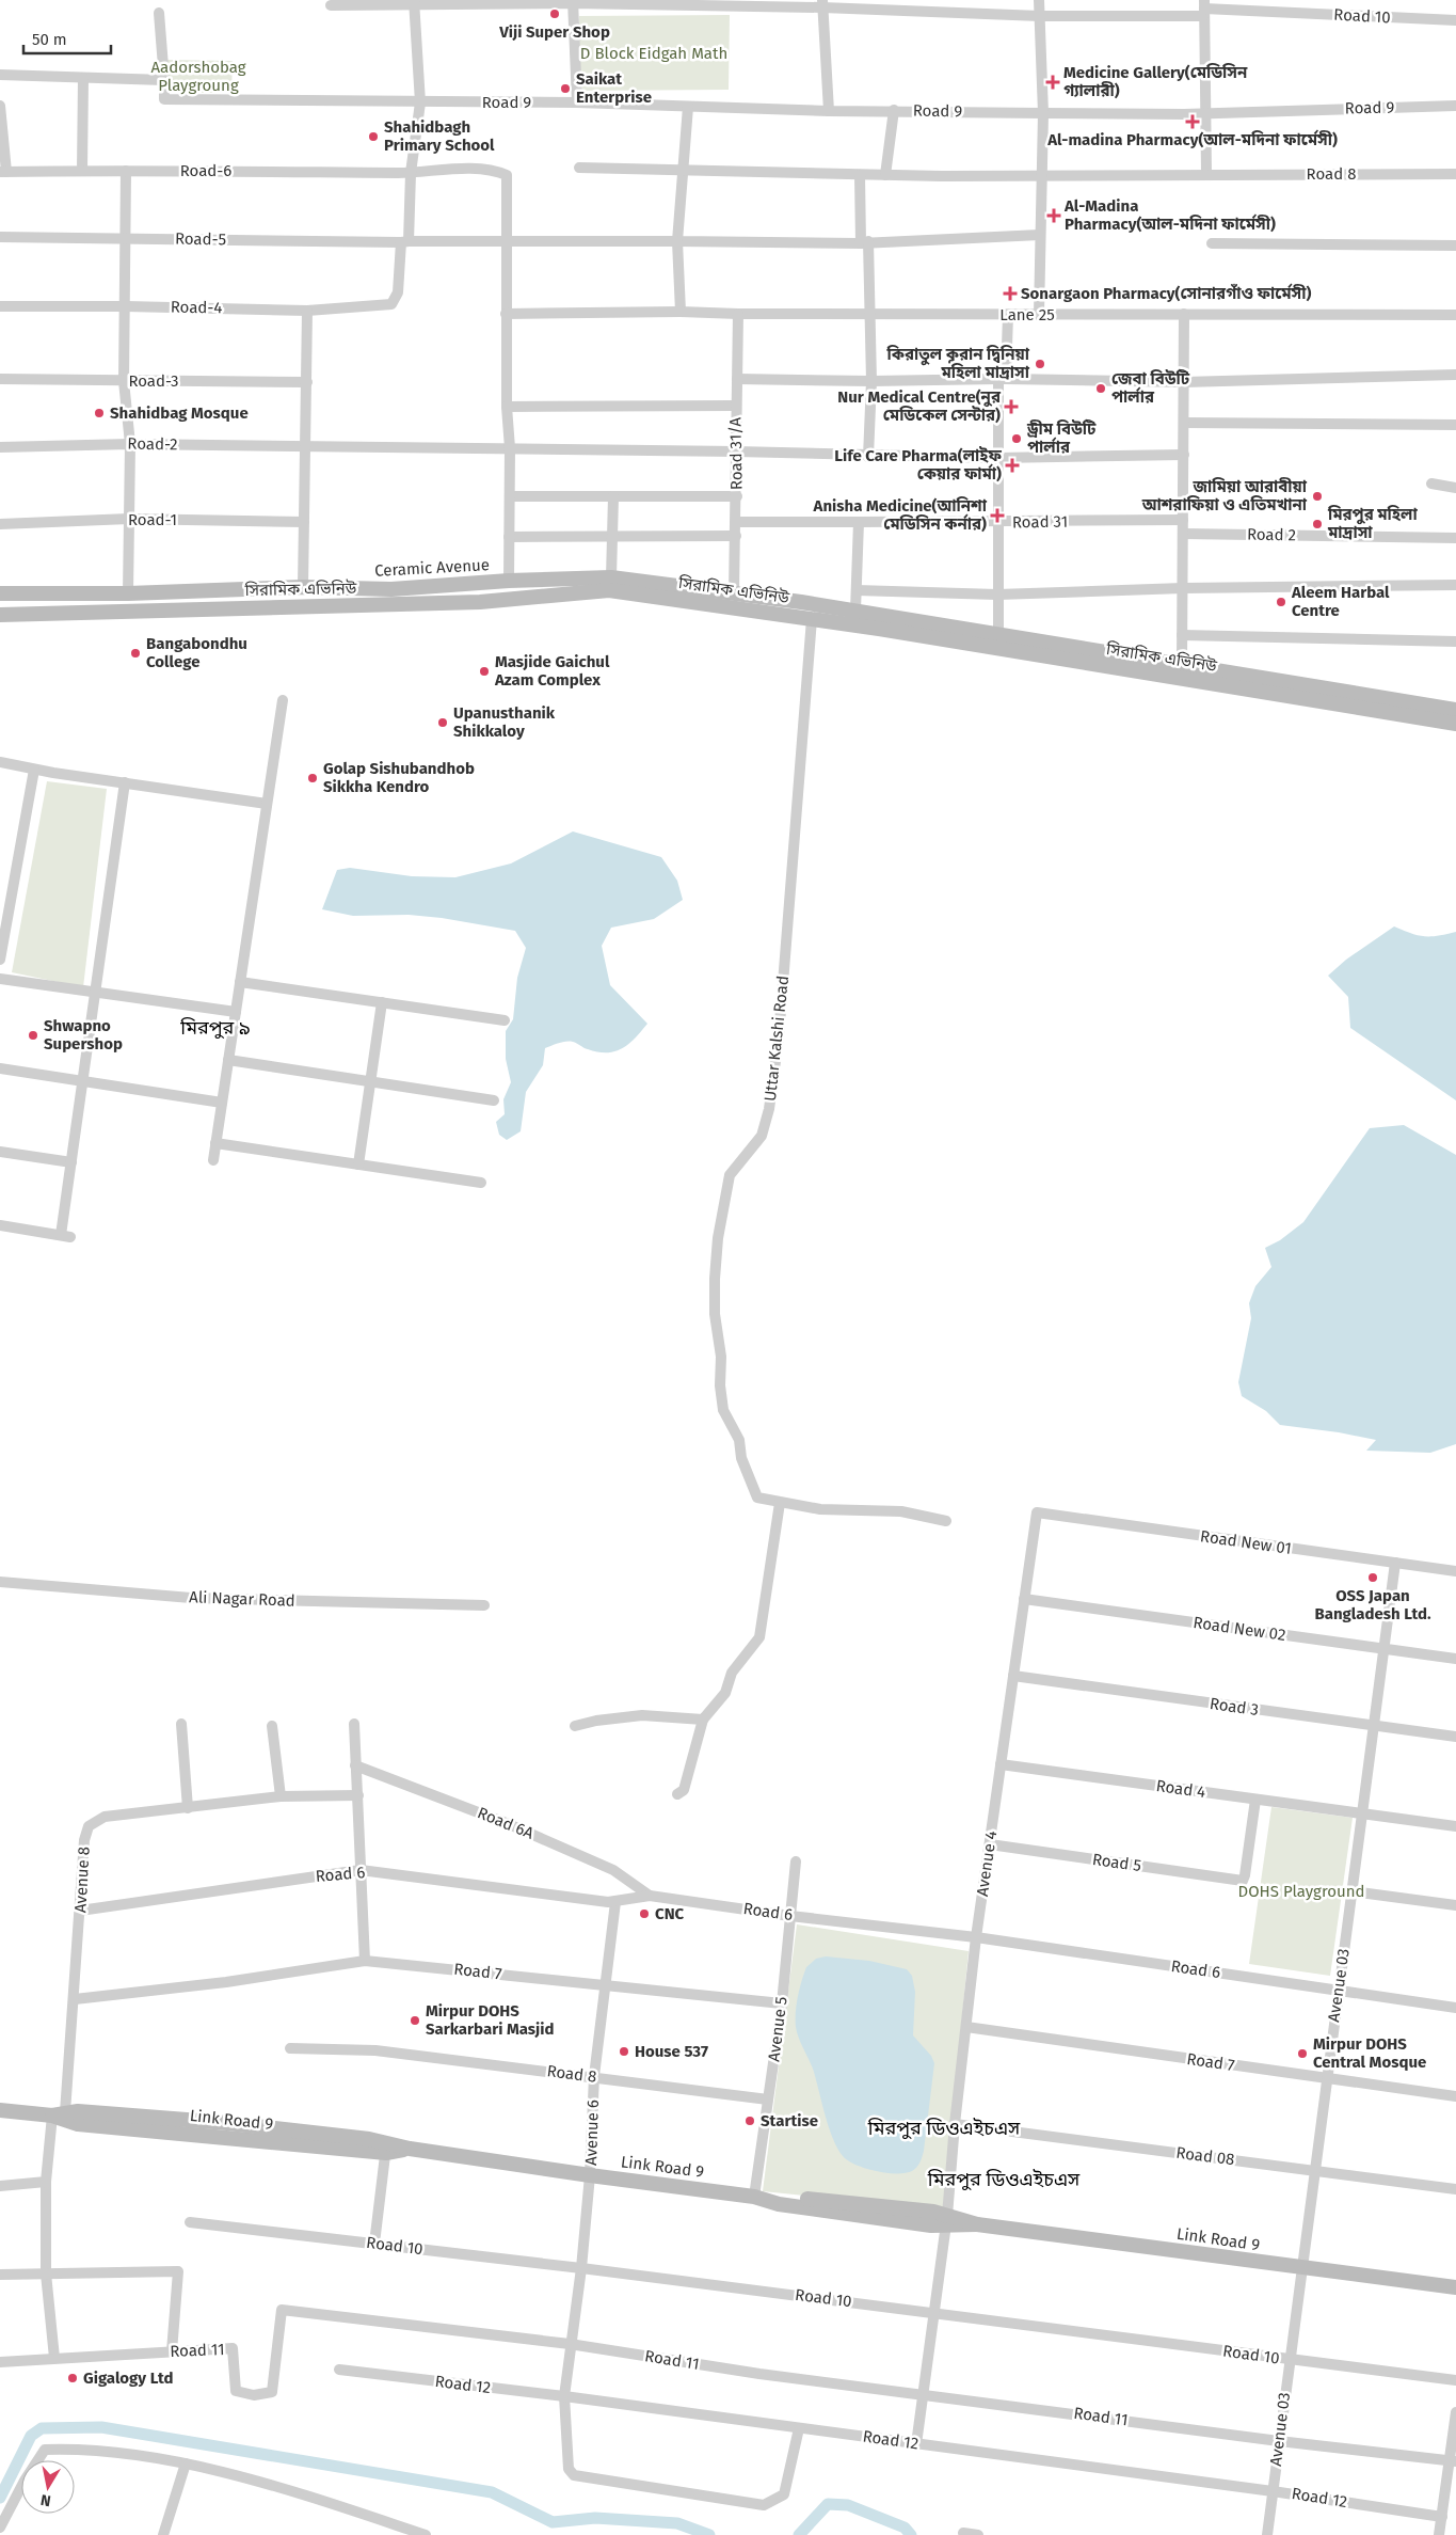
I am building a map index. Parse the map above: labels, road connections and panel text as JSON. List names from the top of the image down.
{
  "streets": {
    "main road": ["Ceramic Avenue", "সিরামিক এভিনিউ", "Link Road 9"],
    "street": [
      "Road 10",
      "Road 9",
      "Road-6",
      "Road 8",
      "Road-5",
      "Road-4",
      "Lane 25",
      "Road-3",
      "Road-2",
      "Road 31/A",
      "Road-1",
      "Road 31",
      "Road 2",
      "Uttar Kalshi Road",
      "Road New 01",
      "Ali Nagar Road",
      "Road New 02",
      "Road 3",
      "Road 4",
      "Road 6A",
      "Road 5",
      "Avenue 4",
      "Road 6",
      "Avenue 8",
      "Road 7",
      "Avenue 03",
      "Avenue 5",
      "Avenue 6",
      "Road 08",
      "Road 11",
      "Road 12"
    ]
  },
  "crossings": [
    ["Road 10", "Avenue 4"],
    ["Road 10", "Avenue 03"],
    ["Road 10", "Avenue 6"],
    ["Road-6", "Road-5"],
    ["Road 8", "Avenue 5"],
    ["Road 8", "Avenue 6"],
    ["Road-5", "Road-4"],
    ["Lane 25", "Road 31/A"],
    ["Road-2", "Road 31/A"],
    ["Road 31/A", "Road 31"],
    ["Road 31/A", "Ceramic Avenue"],
    ["Ceramic Avenue", "সিরামিক এভিনিউ"],
    ["সিরামিক এভিনিউ", "Uttar Kalshi Road"],
    ["Road New 01", "Avenue 4"],
    ["Road New 01", "Avenue 03"],
    ["Road New 02", "Avenue 4"],
    ["Road New 02", "Avenue 03"],
    ["Road 3", "Avenue 4"],
    ["Road 3", "Avenue 03"],
    ["Road 4", "Road 5"],
    ["Road 4", "Avenue 4"],
    ["Road 4", "Avenue 03"],
    ["Road 6A", "Road 6"],
    ["Road 5", "Avenue 4"],
    ["Avenue 4", "Road 6"],
    ["Avenue 4", "Road 7"],
    ["Avenue 4", "Link Road 9"],
    ["Avenue 4", "Road 08"],
    ["Avenue 4", "Road 11"],
    ["Avenue 4", "Road 12"],
    ["Road 6", "Avenue 8"],
    ["Road 6", "Avenue 03"],
    ["Road 6", "Avenue 5"],
    ["Road 6", "Avenue 6"],
    ["Avenue 8", "Road 7"],
    ["Avenue 8", "Link Road 9"],
    ["Avenue 8", "Road 11"],
    ["Road 7", "Avenue 03"],
    ["Road 7", "Avenue 5"],
    ["Road 7", "Avenue 6"],
    ["Avenue 03", "Link Road 9"],
    ["Avenue 03", "Road 08"],
    ["Avenue 03", "Road 11"],
    ["Avenue 03", "Road 12"],
    ["Avenue 5", "Link Road 9"],
    ["Link Road 9", "Avenue 6"],
    ["Avenue 6", "Road 11"],
    ["Avenue 6", "Road 12"]
  ],
  "districts": ["মিরপুর ৯", "মিরপুর ডিওএইচএস", "মিরপুর ডিওএইচএস"],
  "parks": ["D Block Eidgah Math", "Aadorshobag Playgroung", "DOHS Playground"],
  "places": {
    "other": [
      "Viji Super Shop",
      "Saikat Enterprise",
      "Shahidbagh Primary School",
      "কিরাতুল কুরান দ্বিনিয়া মহিলা মাদ্রাসা",
      "জেবা বিউটি পার্লার",
      "Shahidbag Mosque",
      "ড্রীম বিউটি পার্লার",
      "জামিয়া আরাবীয়া আশরাফিয়া ও এতিমখানা",
      "মিরপুর মহিলা মাদ্রাসা",
      "Aleem Harbal Centre",
      "Bangabondhu College",
      "Masjide Gaichul Azam Complex",
      "Upanusthanik Shikkaloy",
      "Golap Sishubandhob Sikkha Kendro",
      "Shwapno Supershop",
      "OSS Japan Bangladesh Ltd.",
      "CNC",
      "Mirpur DOHS Sarkarbari Masjid",
      "House 537",
      "Mirpur DOHS Central Mosque",
      "Startise",
      "Gigalogy Ltd"
    ],
    "health": [
      "Medicine Gallery(মেডিসিন গ্যালারী)",
      "Al-madina Pharmacy(আল-মদিনা ফার্মেসী)",
      "Al-Madina Pharmacy(আল-মদিনা ফার্মেসী)",
      "Sonargaon Pharmacy(সোনারগাঁও ফার্মেসী)",
      "Nur Medical Centre(নুর মেডিকেল সেন্টার)",
      "Life Care Pharma(লাইফ কেয়ার ফার্মা)",
      "Anisha Medicine(আনিশা মেডিসিন কর্নার)"
    ]
  },
  "scale_bar": "50 m",
  "north": "bottom"
}
